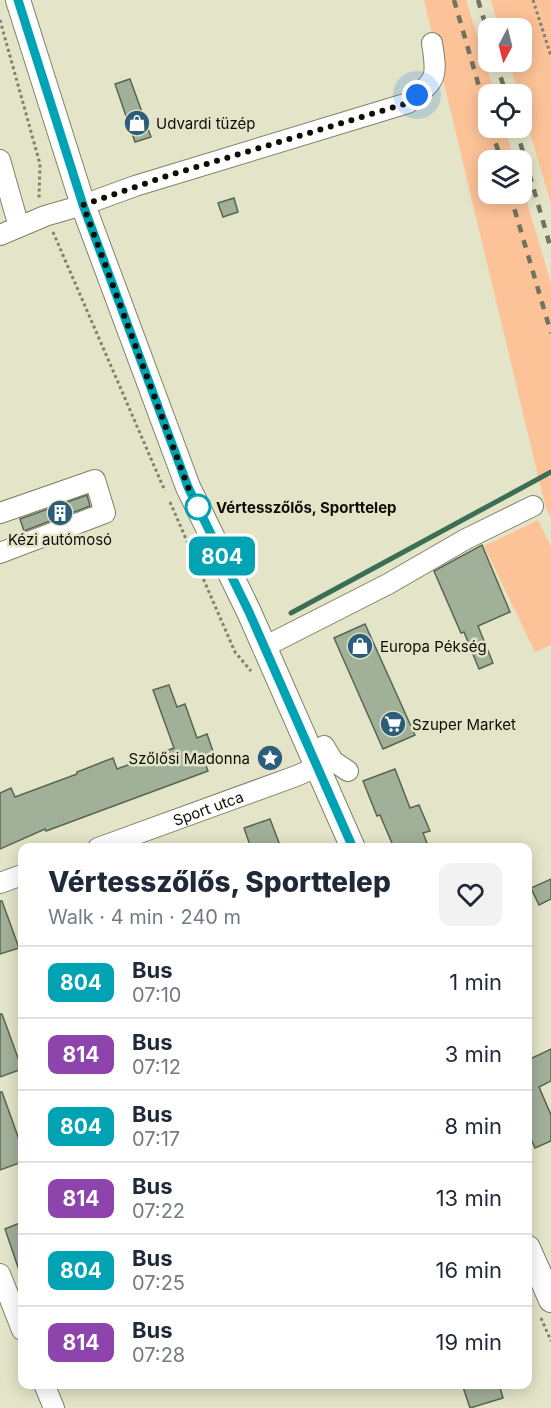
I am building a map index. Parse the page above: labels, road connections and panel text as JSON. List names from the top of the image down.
{
  "streets": {
    "street": ["Sport utca"]
  },
  "places": {
    "shop": ["Udvardi tüzép", "Europa Pékség"],
    "other": ["Vértesszőlős, Sporttelep"],
    "building": ["Kézi autómosó"],
    "supermarket": ["Szuper Market"],
    "place": ["Szőlősi Madonna"]
  },
  "lines": ["bus line 804"],
  "north": "bottom",
  "page": {
    "on_map": "804",
    "heading": ["Vértesszőlős, Sporttelep", "Walk · 4 min · 240 m"],
    "list": [
      {
        "mark": "804",
        "name": "Bus",
        "note": "07:10",
        "value": "1 min"
      },
      {
        "mark": "814",
        "name": "Bus",
        "note": "07:12",
        "value": "3 min"
      },
      {
        "mark": "804",
        "name": "Bus",
        "note": "07:17",
        "value": "8 min"
      },
      {
        "mark": "814",
        "name": "Bus",
        "note": "07:22",
        "value": "13 min"
      },
      {
        "mark": "804",
        "name": "Bus",
        "note": "07:25",
        "value": "16 min"
      },
      {
        "mark": "814",
        "name": "Bus",
        "note": "07:28",
        "value": "19 min"
      }
    ]
  }
}
